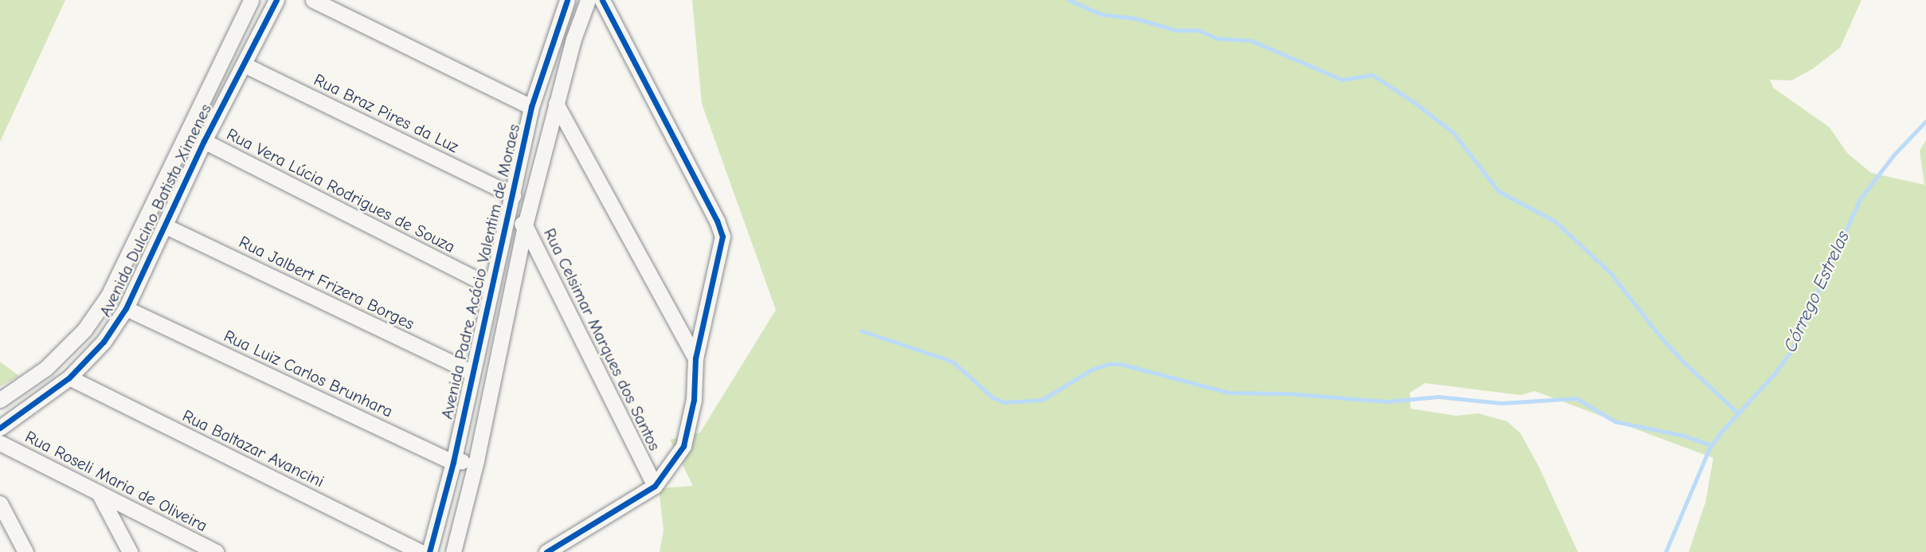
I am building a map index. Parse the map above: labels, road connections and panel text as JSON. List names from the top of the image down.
{
  "streets": {
    "street": [
      "Rua Braz Pires da Luz",
      "Rua Vera Lúcia Rodrigues de Souza",
      "Avenida Dulcino Batista Ximenes",
      "Avenida Padre Acácio Valentim de Moraes",
      "Rua Jalbert Frizera Borges",
      "Rua Celsimar Marques dos Santos",
      "Rua Luiz Carlos Brunhara",
      "Rua Baltazar Avancini",
      "Rua Roseli Maria de Oliveira"
    ]
  },
  "crossings": [
    ["Rua Braz Pires da Luz", "Avenida Dulcino Batista Ximenes"],
    ["Rua Braz Pires da Luz", "Avenida Padre Acácio Valentim de Moraes"],
    ["Rua Vera Lúcia Rodrigues de Souza", "Avenida Dulcino Batista Ximenes"],
    ["Rua Vera Lúcia Rodrigues de Souza", "Avenida Padre Acácio Valentim de Moraes"],
    ["Avenida Dulcino Batista Ximenes", "Rua Jalbert Frizera Borges"],
    ["Avenida Dulcino Batista Ximenes", "Rua Luiz Carlos Brunhara"],
    ["Avenida Dulcino Batista Ximenes", "Rua Baltazar Avancini"],
    ["Avenida Padre Acácio Valentim de Moraes", "Rua Jalbert Frizera Borges"],
    ["Avenida Padre Acácio Valentim de Moraes", "Rua Celsimar Marques dos Santos"],
    ["Avenida Padre Acácio Valentim de Moraes", "Rua Luiz Carlos Brunhara"]
  ],
  "water": ["Córrego Estrelas"]
}
